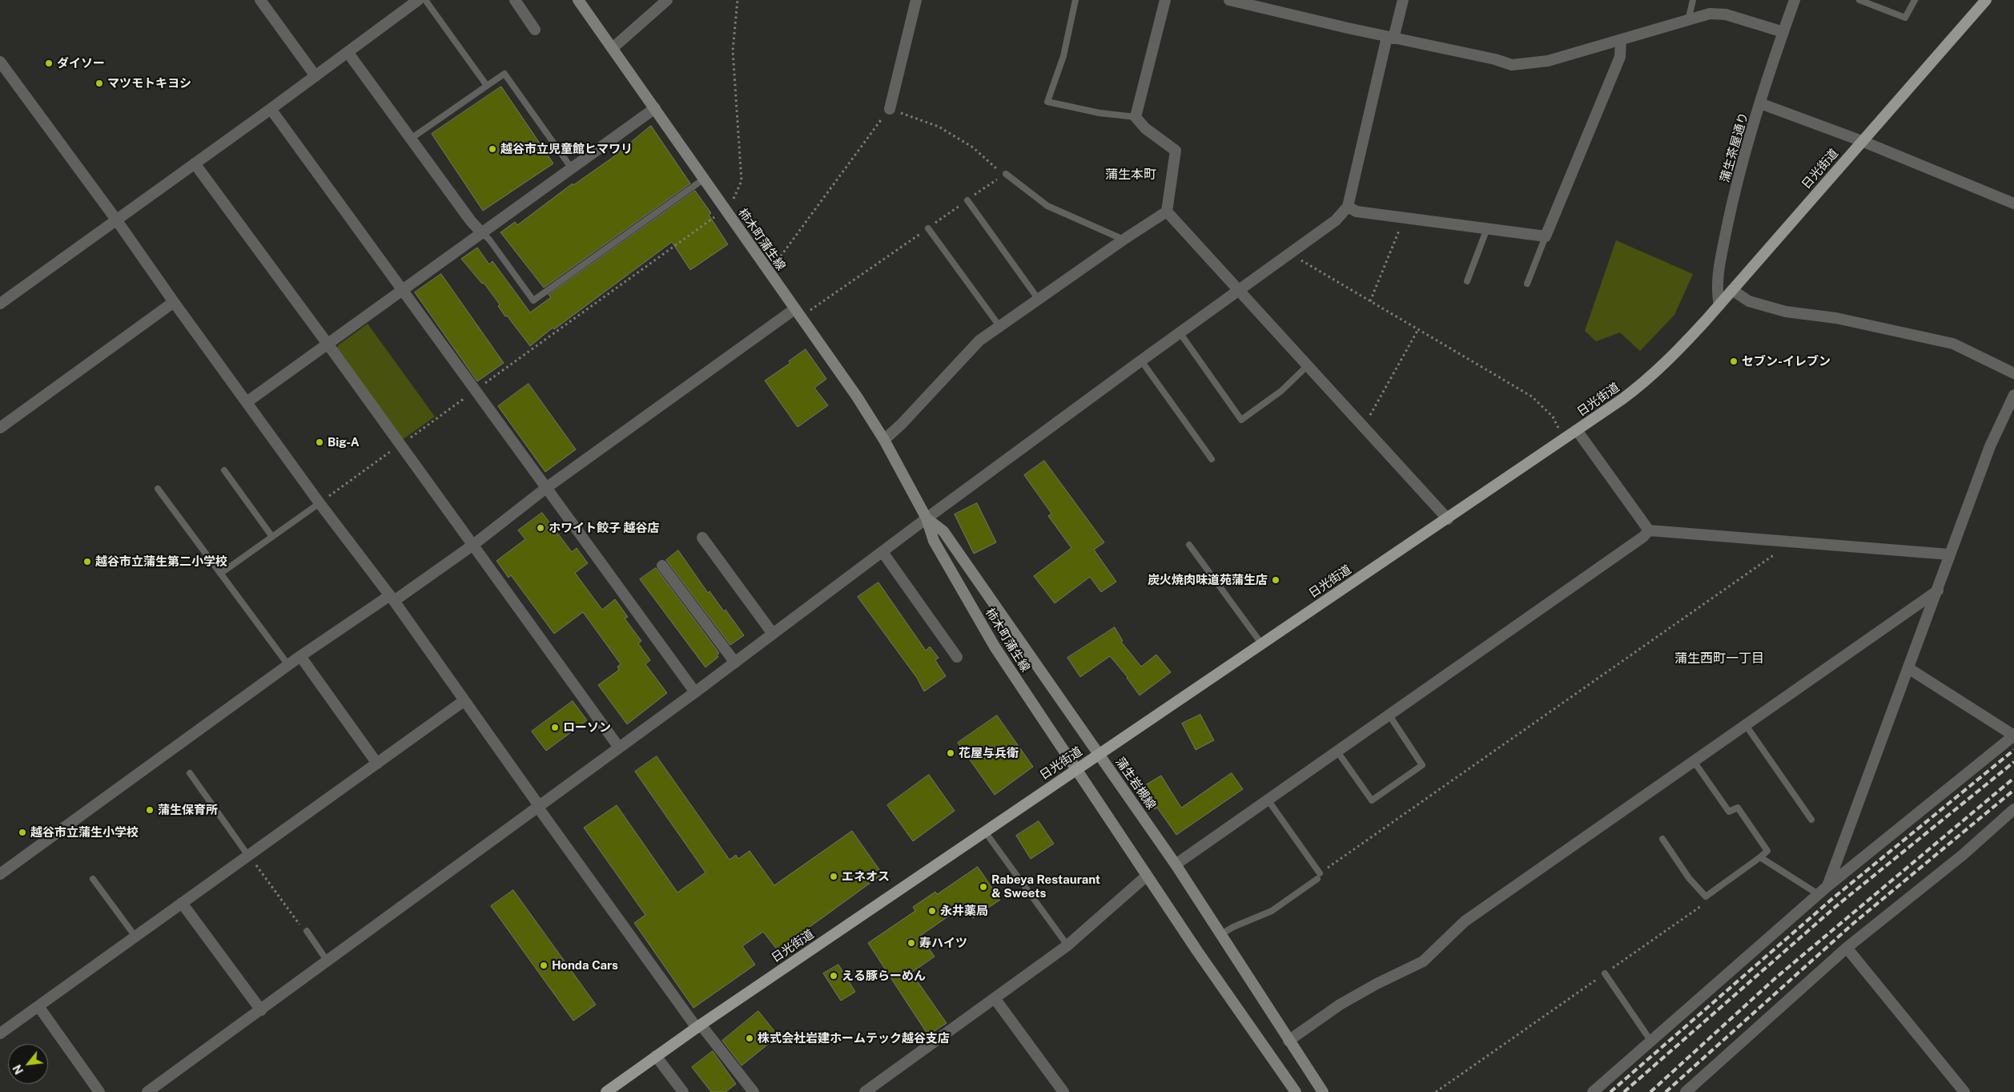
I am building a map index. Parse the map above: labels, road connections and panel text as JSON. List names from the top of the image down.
{
  "streets": {
    "main road": ["日光街道", "柿木町蒲生線", "蒲生岩槻線"],
    "street": ["蒲生茶屋通り"]
  },
  "crossings": [
    ["蒲生茶屋通り", "日光街道"],
    ["日光街道", "柿木町蒲生線"],
    ["日光街道", "蒲生岩槻線"],
    ["柿木町蒲生線", "蒲生岩槻線"]
  ],
  "districts": ["蒲生本町", "蒲生西町一丁目"],
  "places": [
    "ダイソー",
    "マツモトキヨシ",
    "越谷市立児童館ヒマワリ",
    "セブン-イレブン",
    "Big-A",
    "ホワイト餃子 越谷店",
    "越谷市立蒲生第二小学校",
    "炭火焼肉味道苑蒲生店",
    "ローソン",
    "花屋与兵衛",
    "蒲生保育所",
    "越谷市立蒲生小学校",
    "エネオス",
    "Rabeya Restaurant & Sweets",
    "永井薬局",
    "寿ハイツ",
    "Honda Cars",
    "える豚らーめん",
    "株式会社岩建ホームテック越谷支店"
  ],
  "north": "bottom left"
}
